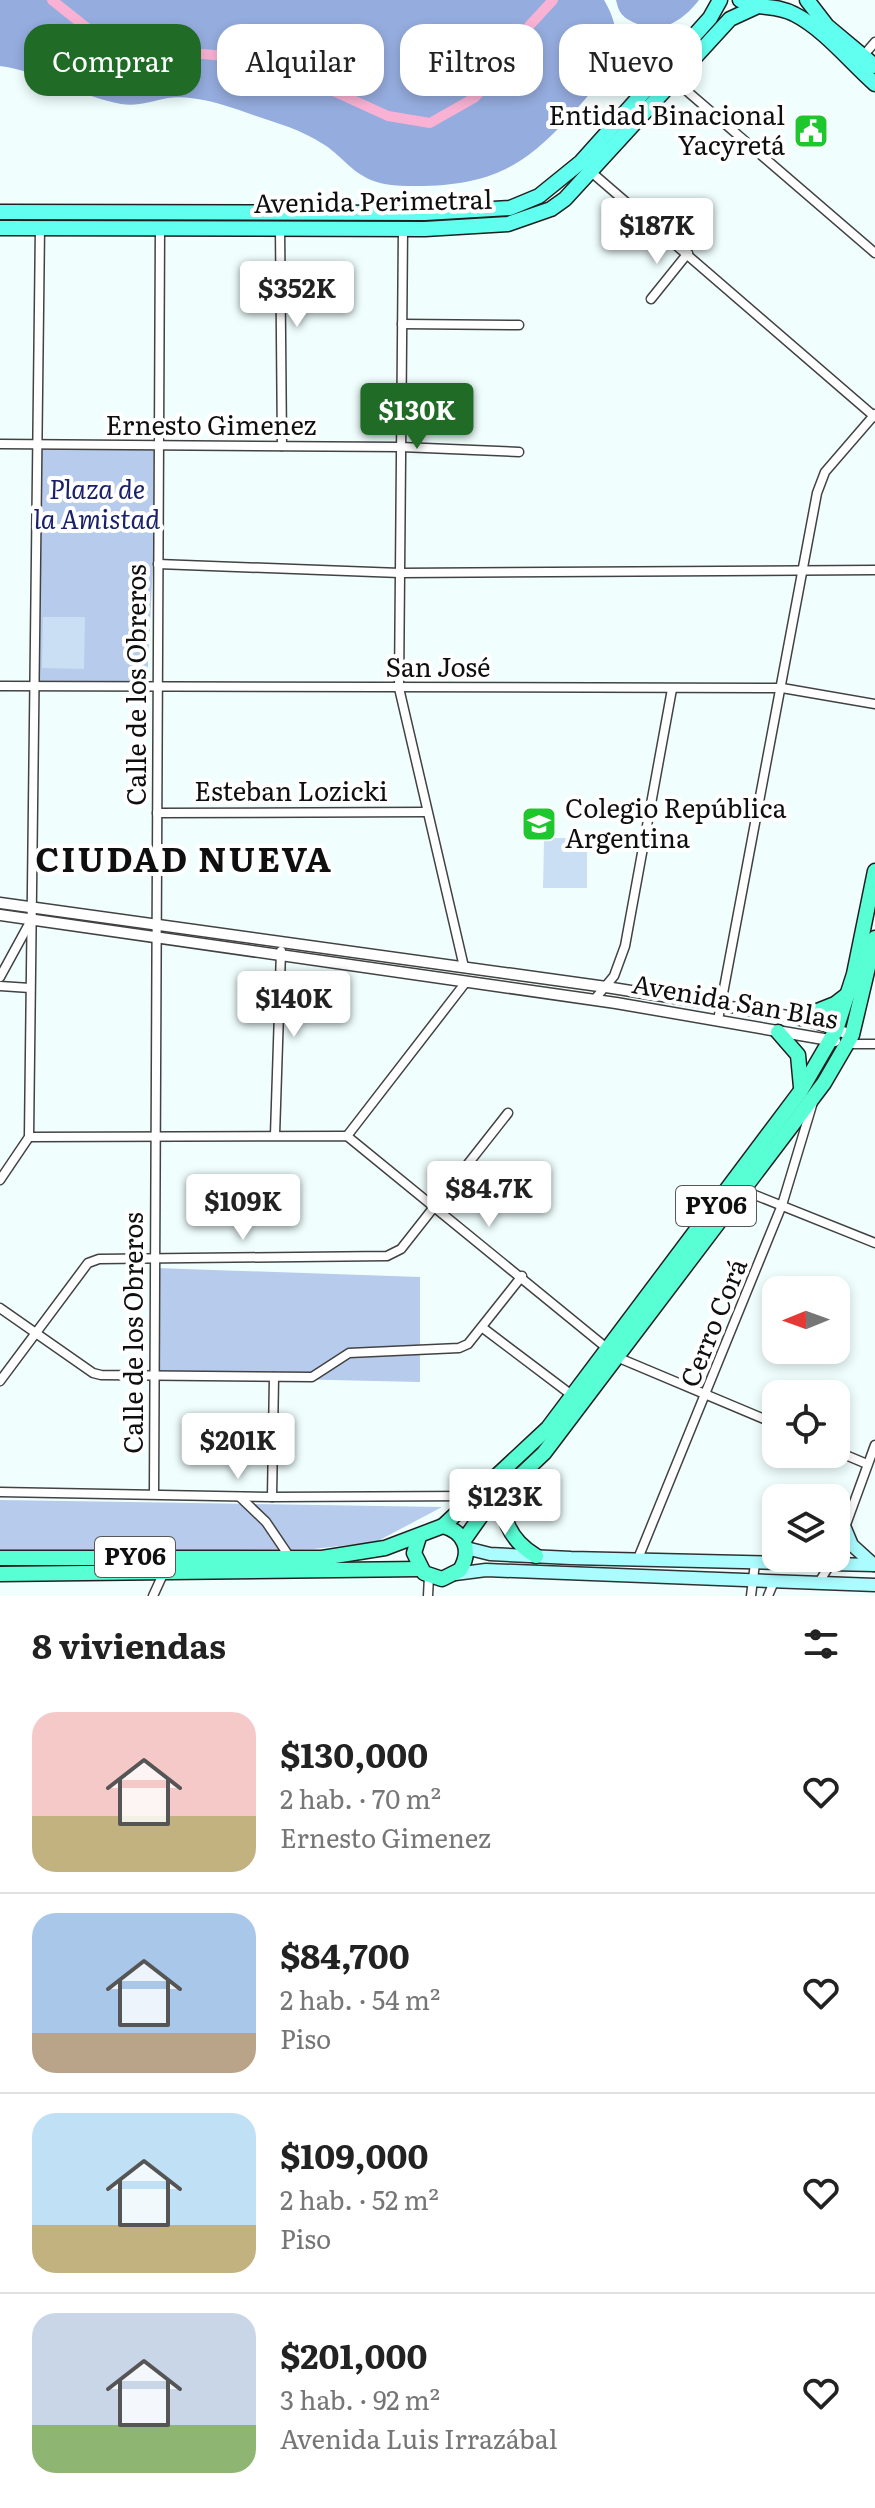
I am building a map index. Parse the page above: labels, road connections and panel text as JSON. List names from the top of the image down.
{
  "streets": {
    "highway": ["PY06"],
    "main road": ["Avenida Perimetral"],
    "street": [
      "Ernesto Gimenez",
      "San José",
      "Calle de los Obreros",
      "Esteban Lozicki",
      "Avenida San Blas",
      "Cerro Corá"
    ]
  },
  "crossings": [
    ["Avenida Perimetral", "Calle de los Obreros"],
    ["Ernesto Gimenez", "Calle de los Obreros"],
    ["San José", "Calle de los Obreros"],
    ["Calle de los Obreros", "Esteban Lozicki"],
    ["Calle de los Obreros", "Avenida San Blas"],
    ["Avenida San Blas", "PY06"],
    ["PY06", "Cerro Corá"]
  ],
  "districts": ["CIUDAD NUEVA"],
  "parks": ["Plaza de la Amistad"],
  "places": {
    "public building": ["Entidad Binacional Yacyretá"],
    "school or university": ["Colegio República Argentina"]
  },
  "north": "left",
  "page": {
    "chip": [
      "Comprar",
      "Alquilar",
      "Filtros",
      "Nuevo"
    ],
    "price": [
      "$187K",
      "$352K",
      "$130K",
      "$140K",
      "$84.7K",
      "$109K",
      "$201K",
      "$123K"
    ],
    "heading": "8 viviendas",
    "list": [
      {
        "name": "$130,000",
        "note": "2 hab. · 70 m² · Ernesto Gimenez"
      },
      {
        "name": "$84,700",
        "note": "2 hab. · 54 m² · Piso"
      },
      {
        "name": "$109,000",
        "note": "2 hab. · 52 m² · Piso"
      },
      {
        "name": "$201,000",
        "note": "3 hab. · 92 m² · Avenida Luis Irrazábal"
      }
    ]
  }
}
